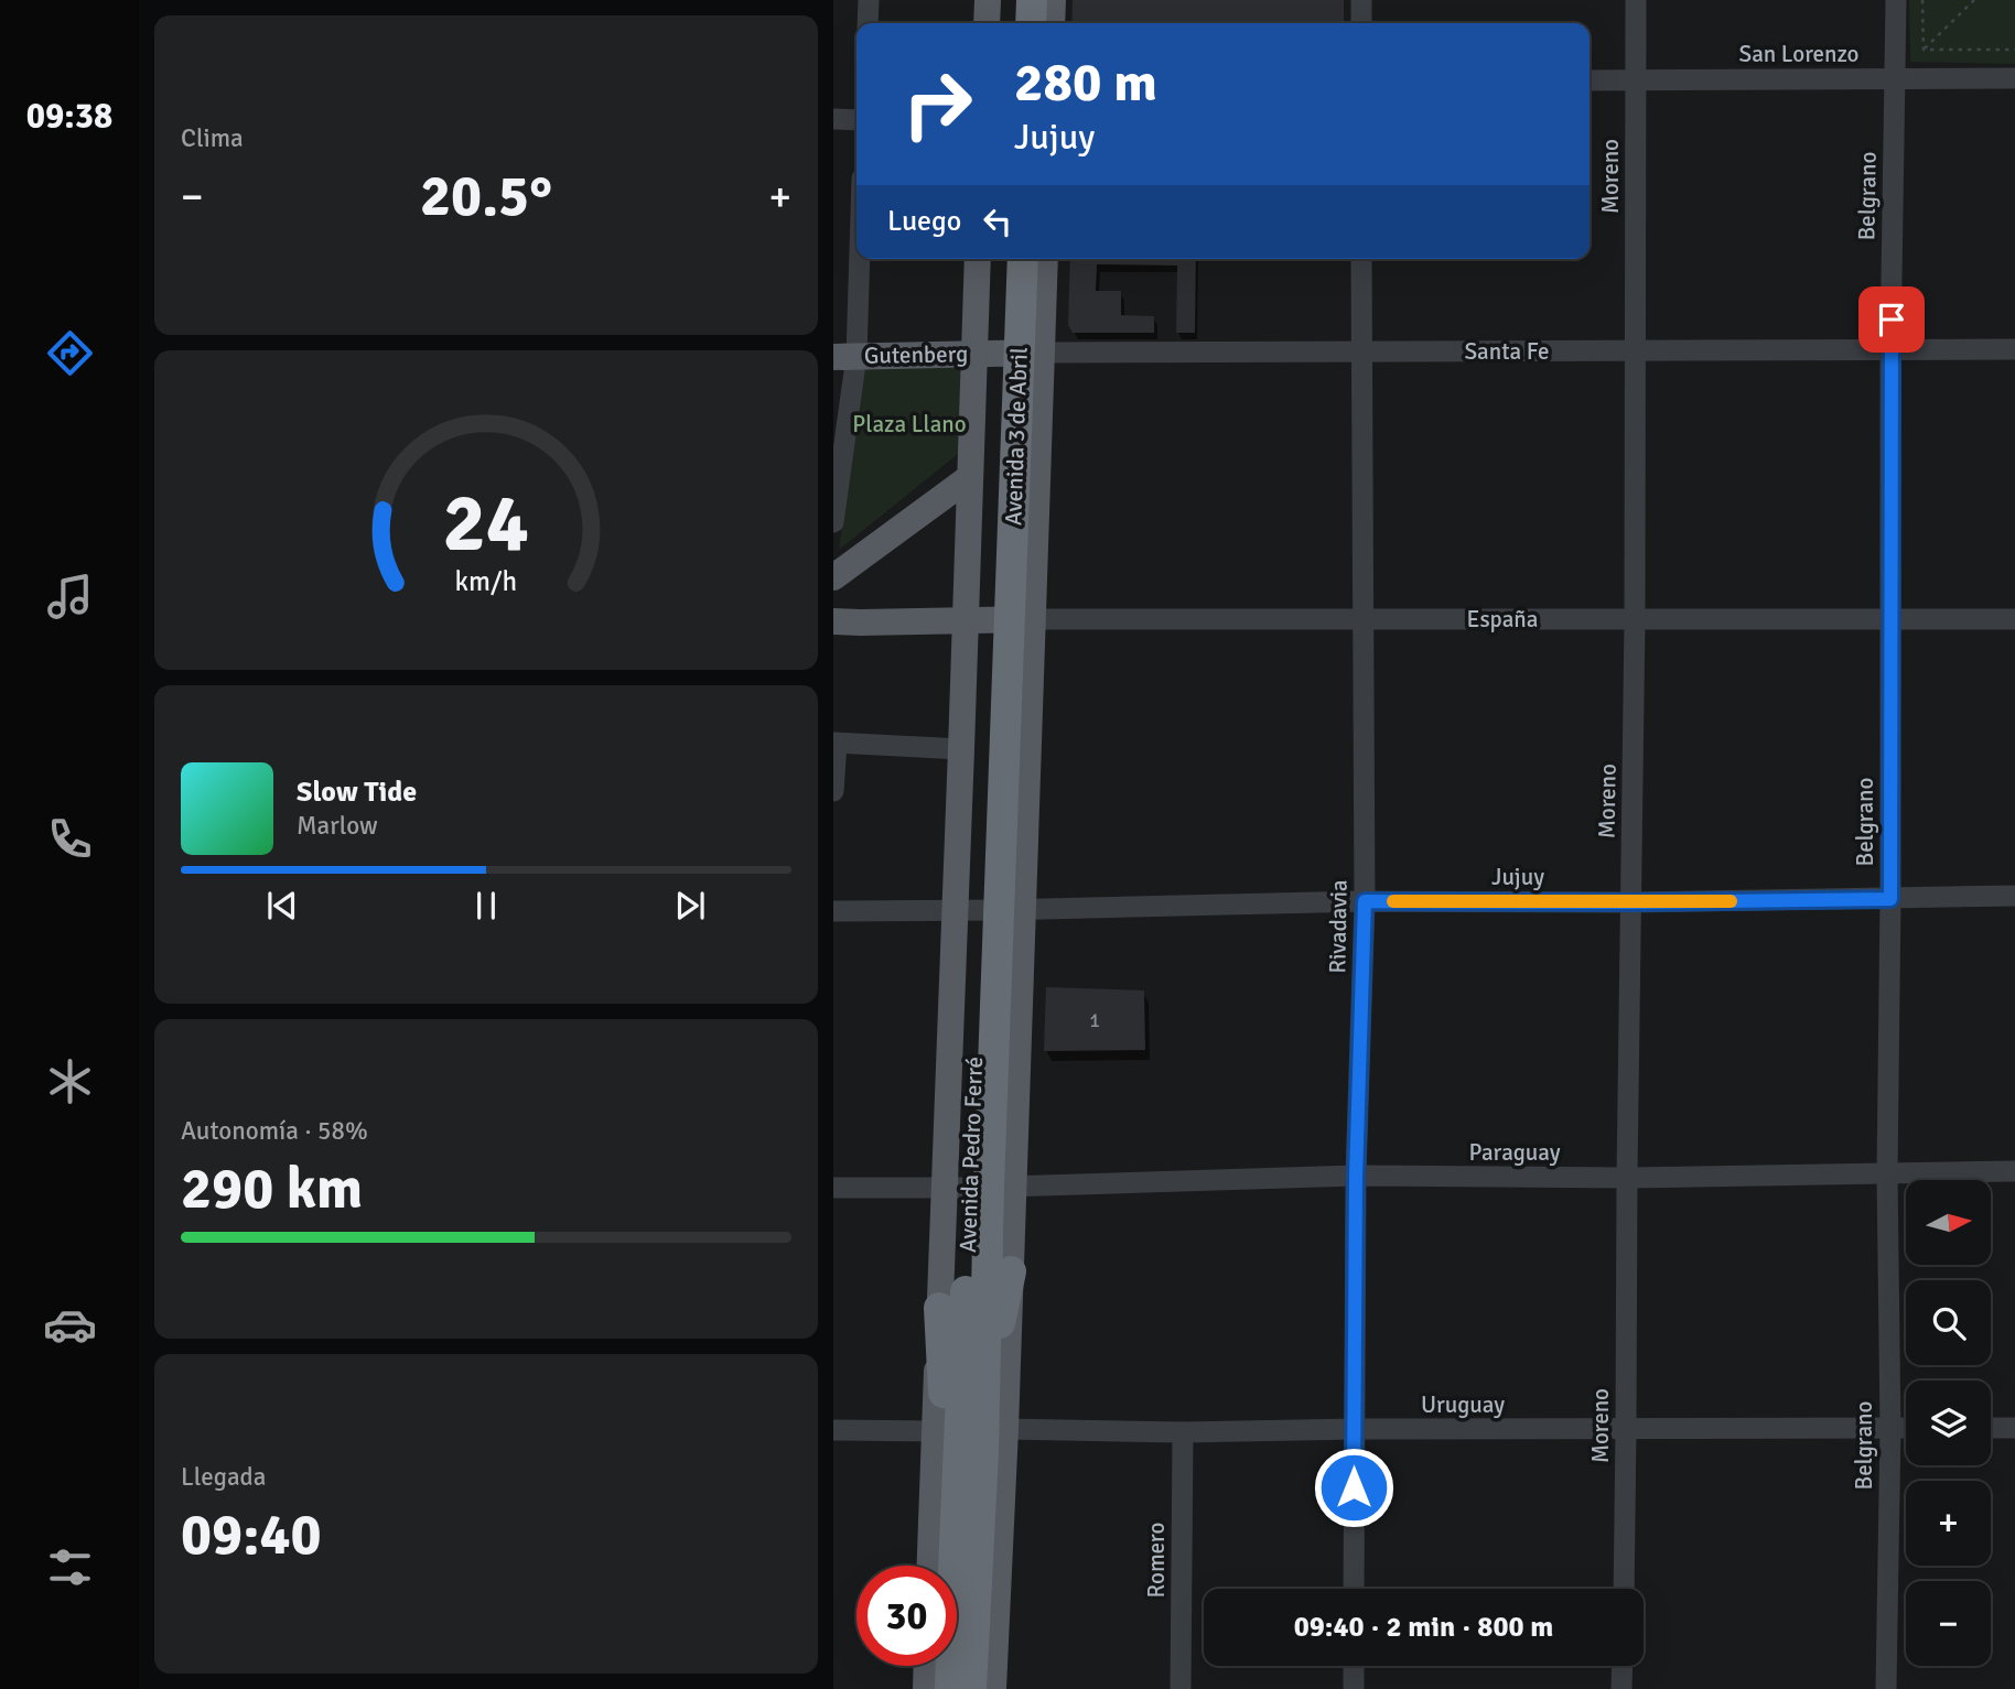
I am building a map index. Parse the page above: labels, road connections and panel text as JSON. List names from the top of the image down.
{
  "streets": {
    "highway": ["Avenida 3 de Abril", "Avenida Pedro Ferré"],
    "main road": ["Gutenberg"],
    "street": [
      "San Lorenzo",
      "Moreno",
      "Belgrano",
      "Santa Fe",
      "España",
      "Jujuy",
      "Rivadavia",
      "Paraguay",
      "Uruguay",
      "Romero"
    ]
  },
  "crossings": [
    ["San Lorenzo", "Moreno"],
    ["San Lorenzo", "Belgrano"],
    ["Moreno", "Santa Fe"],
    ["Moreno", "España"],
    ["Moreno", "Jujuy"],
    ["Moreno", "Paraguay"],
    ["Moreno", "Uruguay"],
    ["Belgrano", "Santa Fe"],
    ["Belgrano", "España"],
    ["Belgrano", "Jujuy"],
    ["Belgrano", "Paraguay"],
    ["Belgrano", "Uruguay"],
    ["Santa Fe", "Gutenberg"],
    ["Santa Fe", "Avenida 3 de Abril"],
    ["Santa Fe", "Rivadavia"],
    ["Gutenberg", "Avenida 3 de Abril"],
    ["Avenida 3 de Abril", "España"],
    ["Avenida 3 de Abril", "Avenida Pedro Ferré"],
    ["España", "Rivadavia"],
    ["España", "Avenida Pedro Ferré"],
    ["Jujuy", "Rivadavia"],
    ["Jujuy", "Avenida Pedro Ferré"],
    ["Rivadavia", "Paraguay"],
    ["Rivadavia", "Uruguay"],
    ["Paraguay", "Avenida Pedro Ferré"],
    ["Avenida Pedro Ferré", "Uruguay"],
    ["Uruguay", "Romero"]
  ],
  "parks": ["Plaza Llano"],
  "house_numbers": ["1"],
  "north": "right",
  "page": {
    "tabs": "09:38",
    "tile": [
      "Clima",
      ["Autonomía · 58%", "290 km"],
      ["Llegada", "09:40"]
    ],
    "turn": ["280 m", "Jujuy"],
    "heat": ["−", "20.5°", "+"],
    "then": "Luego",
    "song": ["Slow Tide", "Marlow"],
    "map_buttons": ["+", "−"],
    "limit": "30",
    "trip": "09:40 · 2 min · 800 m",
    "gauge": ["24", "km/h"]
  }
}
